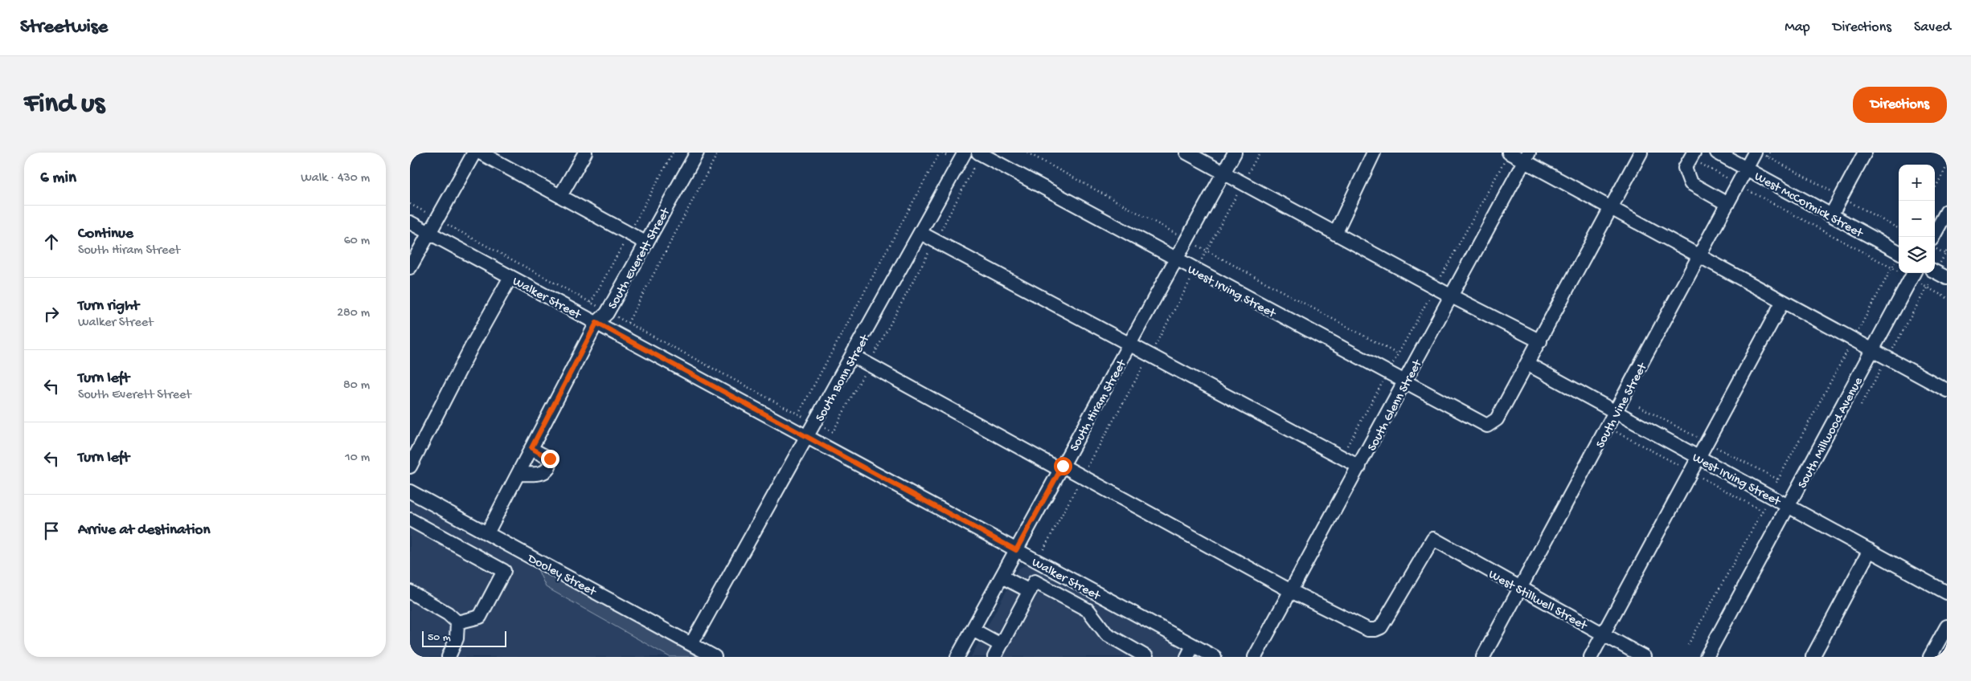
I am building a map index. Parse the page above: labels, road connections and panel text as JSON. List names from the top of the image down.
{
  "streets": {
    "street": [
      "West McCormick Street",
      "South Everett Street",
      "West Irving Street",
      "Walker Street",
      "South Bonn Street",
      "South Hiram Street",
      "South Glenn Street",
      "South Vine Street",
      "South Millwood Avenue",
      "Dooley Street",
      "West Stillwell Street"
    ]
  },
  "crossings": [
    ["West McCormick Street", "South Vine Street"],
    ["South Everett Street", "Walker Street"],
    ["South Everett Street", "Dooley Street"],
    ["West Irving Street", "South Hiram Street"],
    ["West Irving Street", "South Glenn Street"],
    ["West Irving Street", "South Vine Street"],
    ["West Irving Street", "South Millwood Avenue"],
    ["Walker Street", "South Bonn Street"],
    ["Walker Street", "South Hiram Street"],
    ["South Bonn Street", "Dooley Street"],
    ["South Glenn Street", "West Stillwell Street"],
    ["South Vine Street", "West Stillwell Street"]
  ],
  "scale_bar": "50 m",
  "page": {
    "header": "Streetwise",
    "nav": ["Map", "Directions", "Saved"],
    "buttons": "Directions",
    "title": "Find us",
    "heading": ["6 min", "Walk · 430 m"],
    "map_buttons": ["+", "−"],
    "list": [
      ["Continue", "South Hiram Street", "60 m"],
      ["Turn right", "Walker Street", "280 m"],
      ["Turn left", "South Everett Street", "80 m"],
      ["Turn left", "10 m"],
      "Arrive at destination"
    ],
    "scale": "50 m"
  }
}
